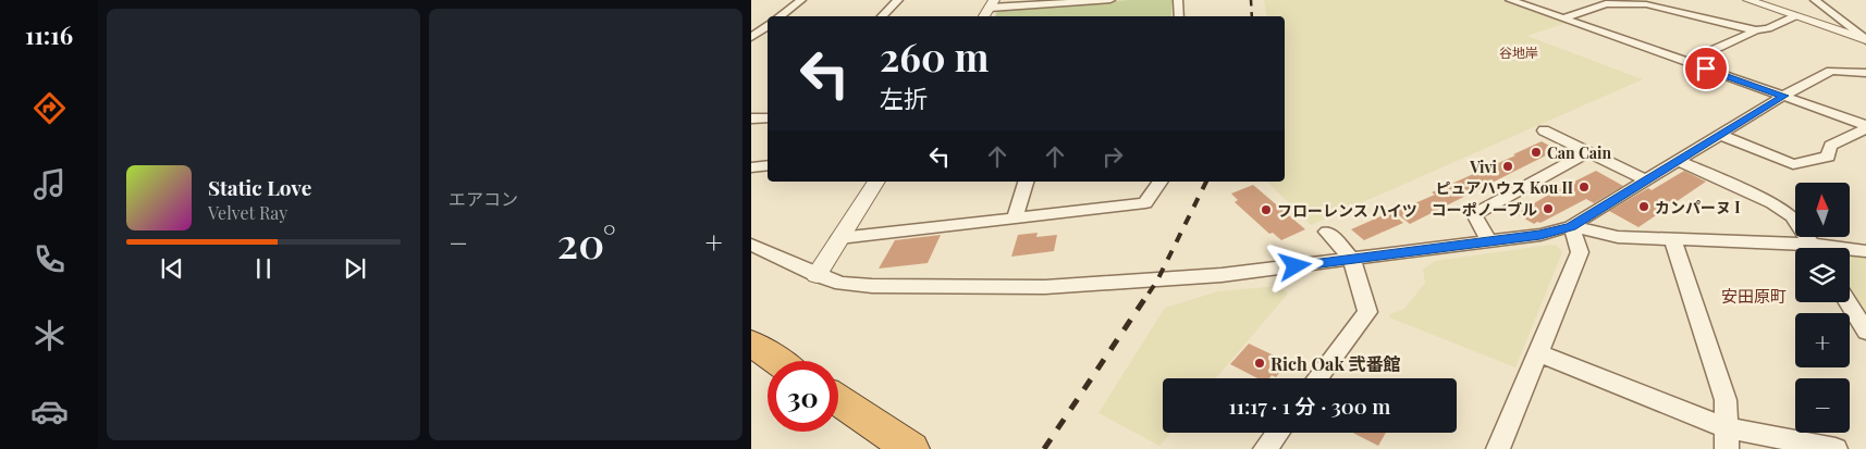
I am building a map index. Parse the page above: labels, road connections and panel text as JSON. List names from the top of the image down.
{
  "districts": ["谷地岸", "安田原町"],
  "places": [
    "Can Cain",
    "Vivi",
    "ピュアハウス Kou II",
    "カンパーヌ I",
    "コーポノーブル",
    "フローレンス ハイツ",
    "Rich Oak 弐番館"
  ],
  "north": "top",
  "page": {
    "tabs": "11:16",
    "tile": "エアコン",
    "turn": ["260 m", "左折"],
    "song": ["Static Love", "Velvet Ray"],
    "map_buttons": ["+", "−"],
    "heat": ["−", "20°", "+"],
    "limit": "30",
    "trip": "11:17 · 1 分 · 300 m"
  }
}
